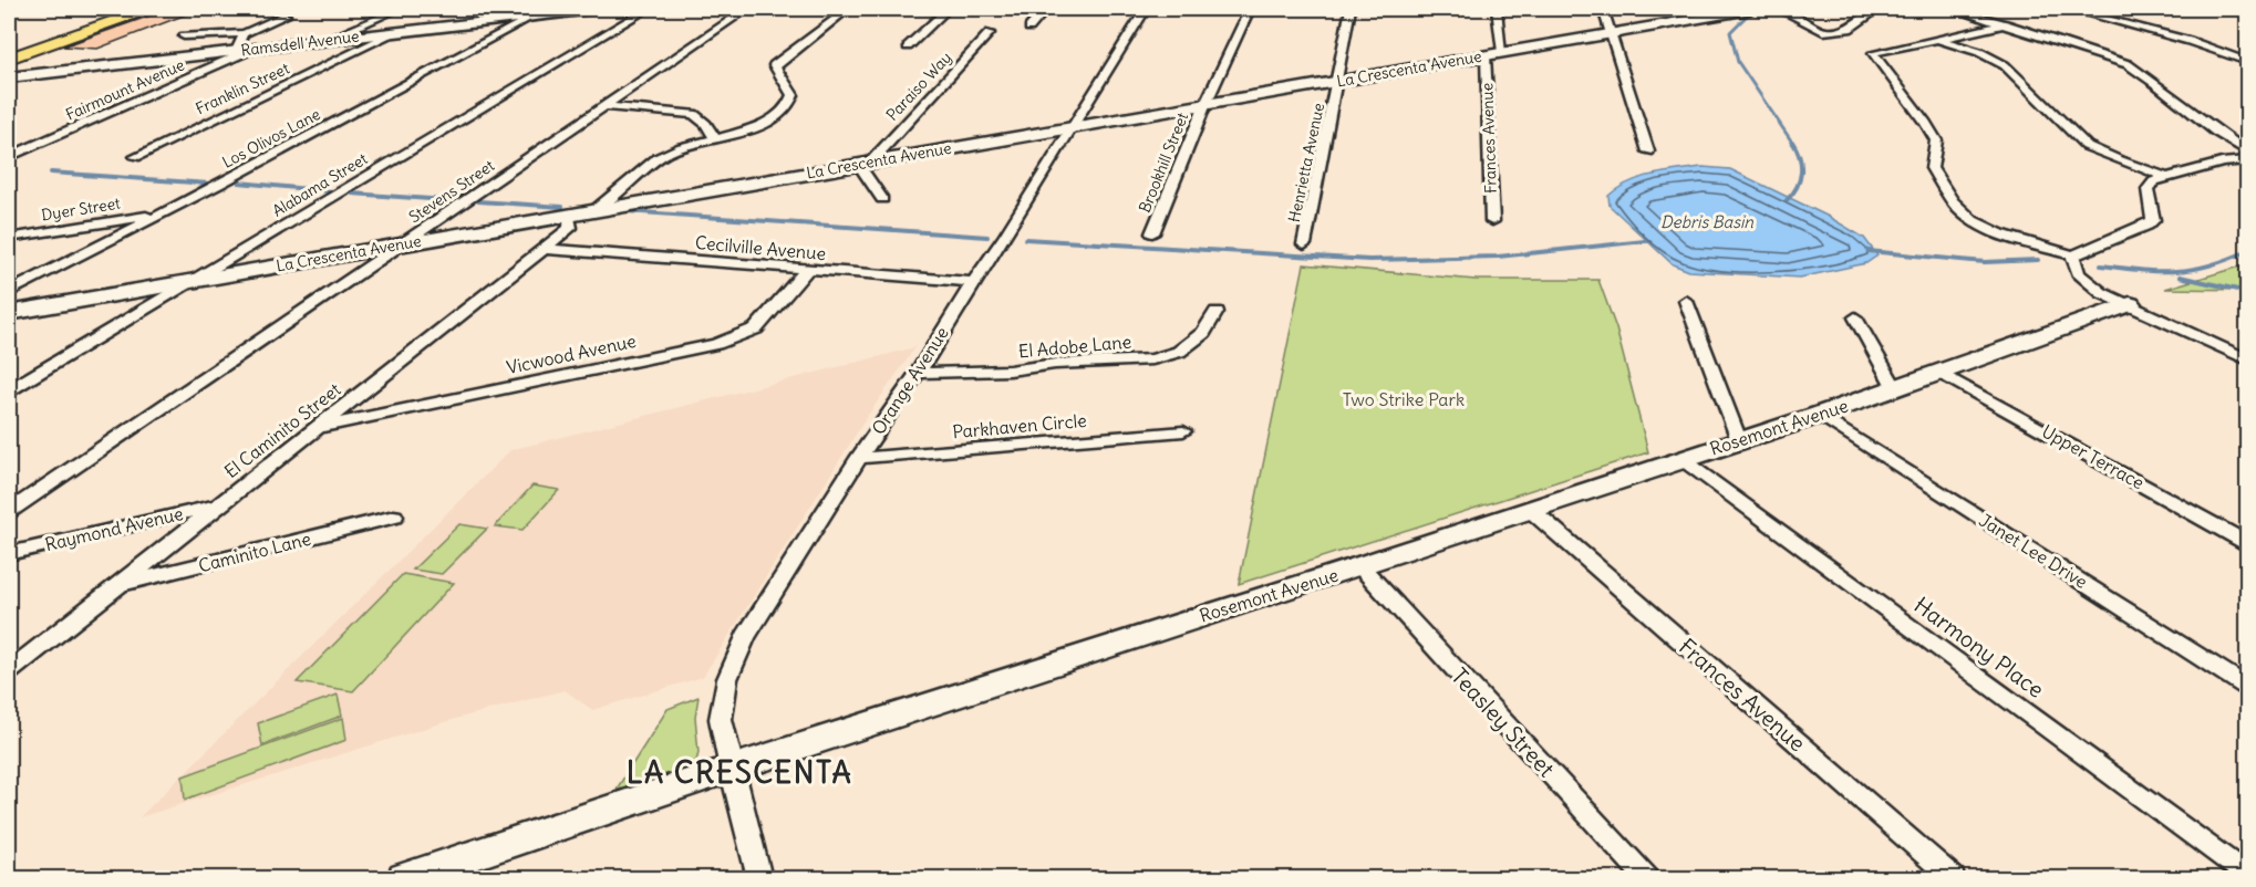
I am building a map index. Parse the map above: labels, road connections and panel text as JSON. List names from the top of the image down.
{
  "streets": {
    "street": [
      "Ramsdell Avenue",
      "La Crescenta Avenue",
      "Paraiso Way",
      "Franklin Street",
      "Fairmount Avenue",
      "Los Olivos Lane",
      "Frances Avenue",
      "Brookhill Street",
      "Henrietta Avenue",
      "Alabama Street",
      "Stevens Street",
      "Dyer Street",
      "Cecilville Avenue",
      "El Adobe Lane",
      "Vicwood Avenue",
      "Orange Avenue",
      "Parkhaven Circle",
      "Rosemont Avenue",
      "El Caminito Street",
      "Upper Terrace",
      "Raymond Avenue",
      "Janet Lee Drive",
      "Caminito Lane",
      "Harmony Place",
      "Teasley Street"
    ]
  },
  "crossings": [
    ["Ramsdell Avenue", "Franklin Street"],
    ["Ramsdell Avenue", "Fairmount Avenue"],
    ["Ramsdell Avenue", "Los Olivos Lane"],
    ["La Crescenta Avenue", "Paraiso Way"],
    ["La Crescenta Avenue", "Frances Avenue"],
    ["La Crescenta Avenue", "Brookhill Street"],
    ["La Crescenta Avenue", "Henrietta Avenue"],
    ["La Crescenta Avenue", "Alabama Street"],
    ["La Crescenta Avenue", "Stevens Street"],
    ["La Crescenta Avenue", "Orange Avenue"],
    ["La Crescenta Avenue", "El Caminito Street"],
    ["Los Olivos Lane", "Dyer Street"],
    ["Frances Avenue", "Rosemont Avenue"],
    ["Cecilville Avenue", "Vicwood Avenue"],
    ["Cecilville Avenue", "Orange Avenue"],
    ["Cecilville Avenue", "El Caminito Street"],
    ["El Adobe Lane", "Orange Avenue"],
    ["Vicwood Avenue", "El Caminito Street"],
    ["Orange Avenue", "Parkhaven Circle"],
    ["Orange Avenue", "Rosemont Avenue"],
    ["Rosemont Avenue", "Upper Terrace"],
    ["Rosemont Avenue", "Janet Lee Drive"],
    ["Rosemont Avenue", "Harmony Place"],
    ["Rosemont Avenue", "Teasley Street"],
    ["El Caminito Street", "Raymond Avenue"],
    ["El Caminito Street", "Caminito Lane"]
  ],
  "districts": ["LA CRESCENTA"],
  "water": ["Debris Basin"],
  "parks": ["Two Strike Park"]
}
